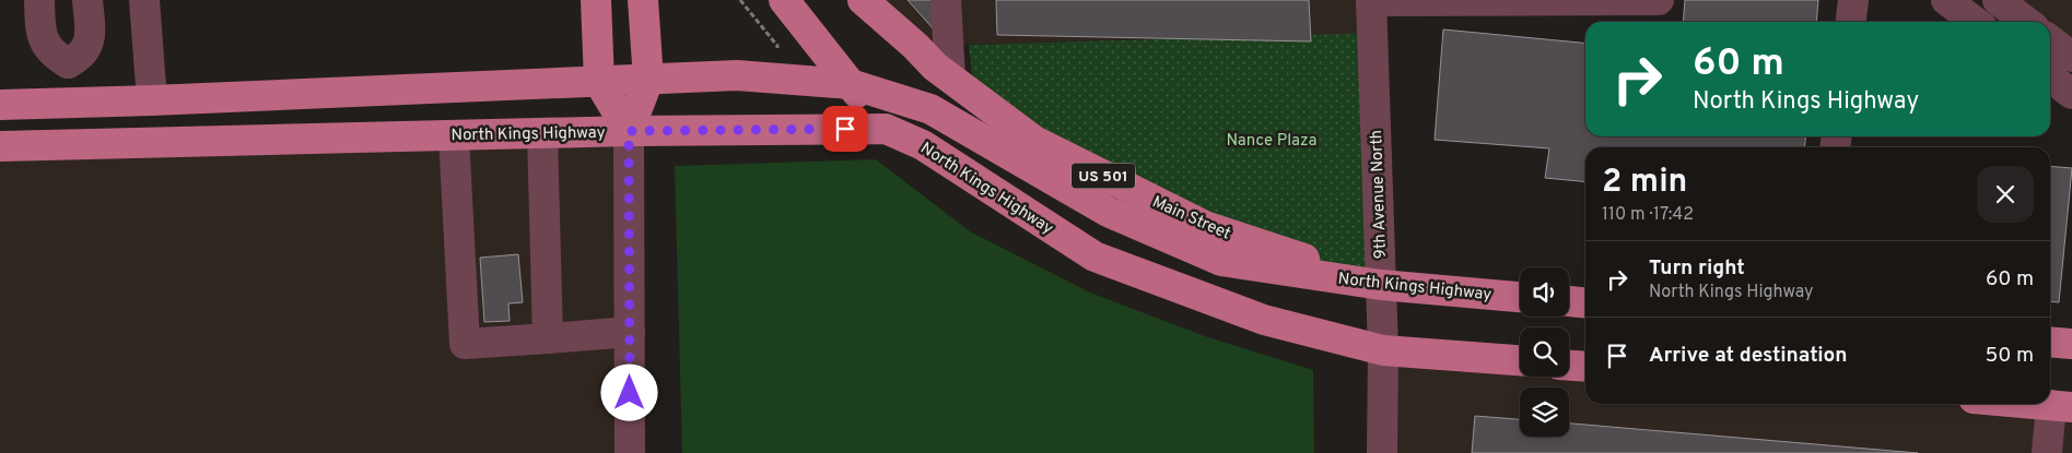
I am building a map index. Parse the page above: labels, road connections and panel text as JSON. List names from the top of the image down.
{
  "streets": {
    "main road": ["North Kings Highway", "US 501", "Main Street"],
    "street": ["9th Avenue North"]
  },
  "crossings": [
    ["North Kings Highway", "9th Avenue North"],
    ["North Kings Highway", "Main Street"],
    ["9th Avenue North", "Main Street"]
  ],
  "parks": ["Nance Plaza"],
  "page": {
    "turn": ["60 m", "North Kings Highway"],
    "heading": ["2 min", "110 m · 17:42"],
    "list": [
      {
        "name": "Turn right",
        "note": "North Kings Highway",
        "value": "60 m"
      },
      {
        "name": "Arrive at destination",
        "value": "50 m"
      }
    ]
  }
}
